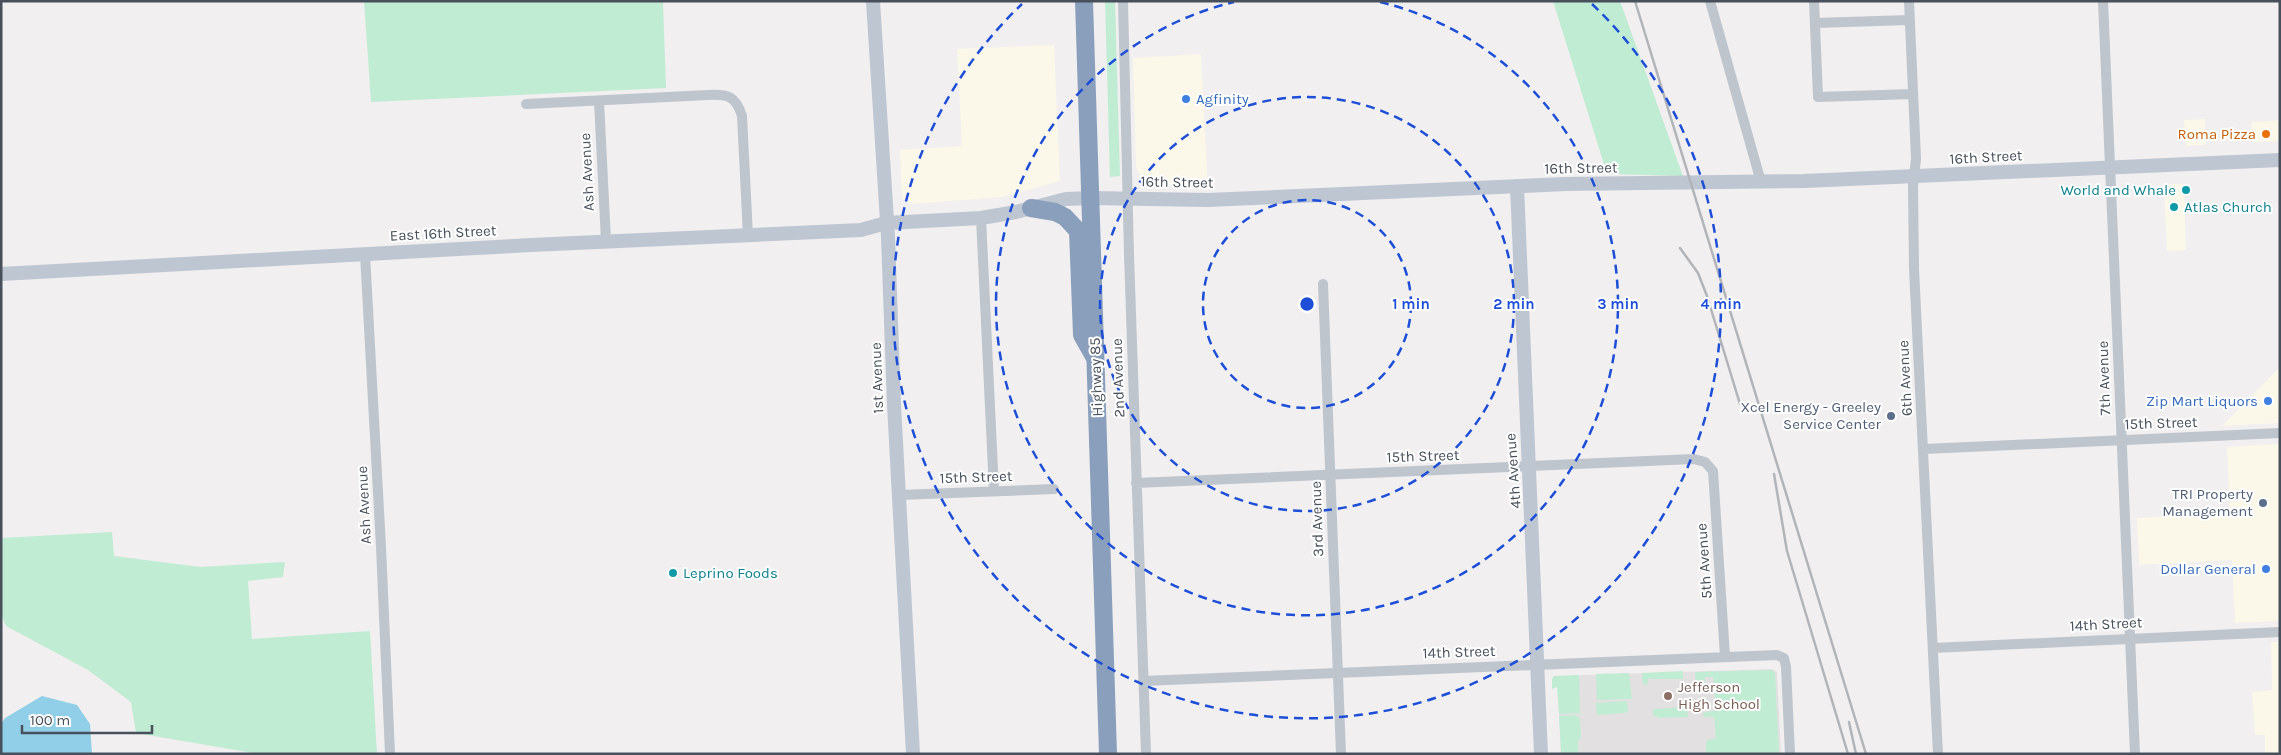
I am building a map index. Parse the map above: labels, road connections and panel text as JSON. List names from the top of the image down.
{
  "streets": {
    "highway": ["Highway 85"],
    "street": [
      "16th Street",
      "Ash Avenue",
      "East 16th Street",
      "1st Avenue",
      "2nd Avenue",
      "6th Avenue",
      "7th Avenue",
      "15th Street",
      "4th Avenue",
      "3rd Avenue",
      "5th Avenue",
      "14th Street"
    ]
  },
  "crossings": [
    ["16th Street", "East 16th Street"],
    ["16th Street", "Highway 85"],
    ["16th Street", "1st Avenue"],
    ["16th Street", "2nd Avenue"],
    ["16th Street", "6th Avenue"],
    ["16th Street", "7th Avenue"],
    ["16th Street", "4th Avenue"],
    ["Ash Avenue", "East 16th Street"],
    ["East 16th Street", "1st Avenue"],
    ["1st Avenue", "15th Street"],
    ["2nd Avenue", "15th Street"],
    ["2nd Avenue", "14th Street"],
    ["6th Avenue", "15th Street"],
    ["6th Avenue", "14th Street"],
    ["7th Avenue", "15th Street"],
    ["7th Avenue", "14th Street"],
    ["15th Street", "4th Avenue"],
    ["15th Street", "3rd Avenue"],
    ["15th Street", "5th Avenue"],
    ["4th Avenue", "14th Street"],
    ["3rd Avenue", "14th Street"],
    ["5th Avenue", "14th Street"]
  ],
  "places": [
    "Agfinity",
    "Roma Pizza",
    "World and Whale",
    "Atlas Church",
    "Zip Mart Liquors",
    "Xcel Energy - Greeley Service Center",
    "TRI Property Management",
    "Dollar General",
    "Leprino Foods",
    "Jefferson High School"
  ],
  "scale_bar": "100 m",
  "rings": [
    "1 min",
    "2 min",
    "3 min",
    "4 min"
  ]
}
